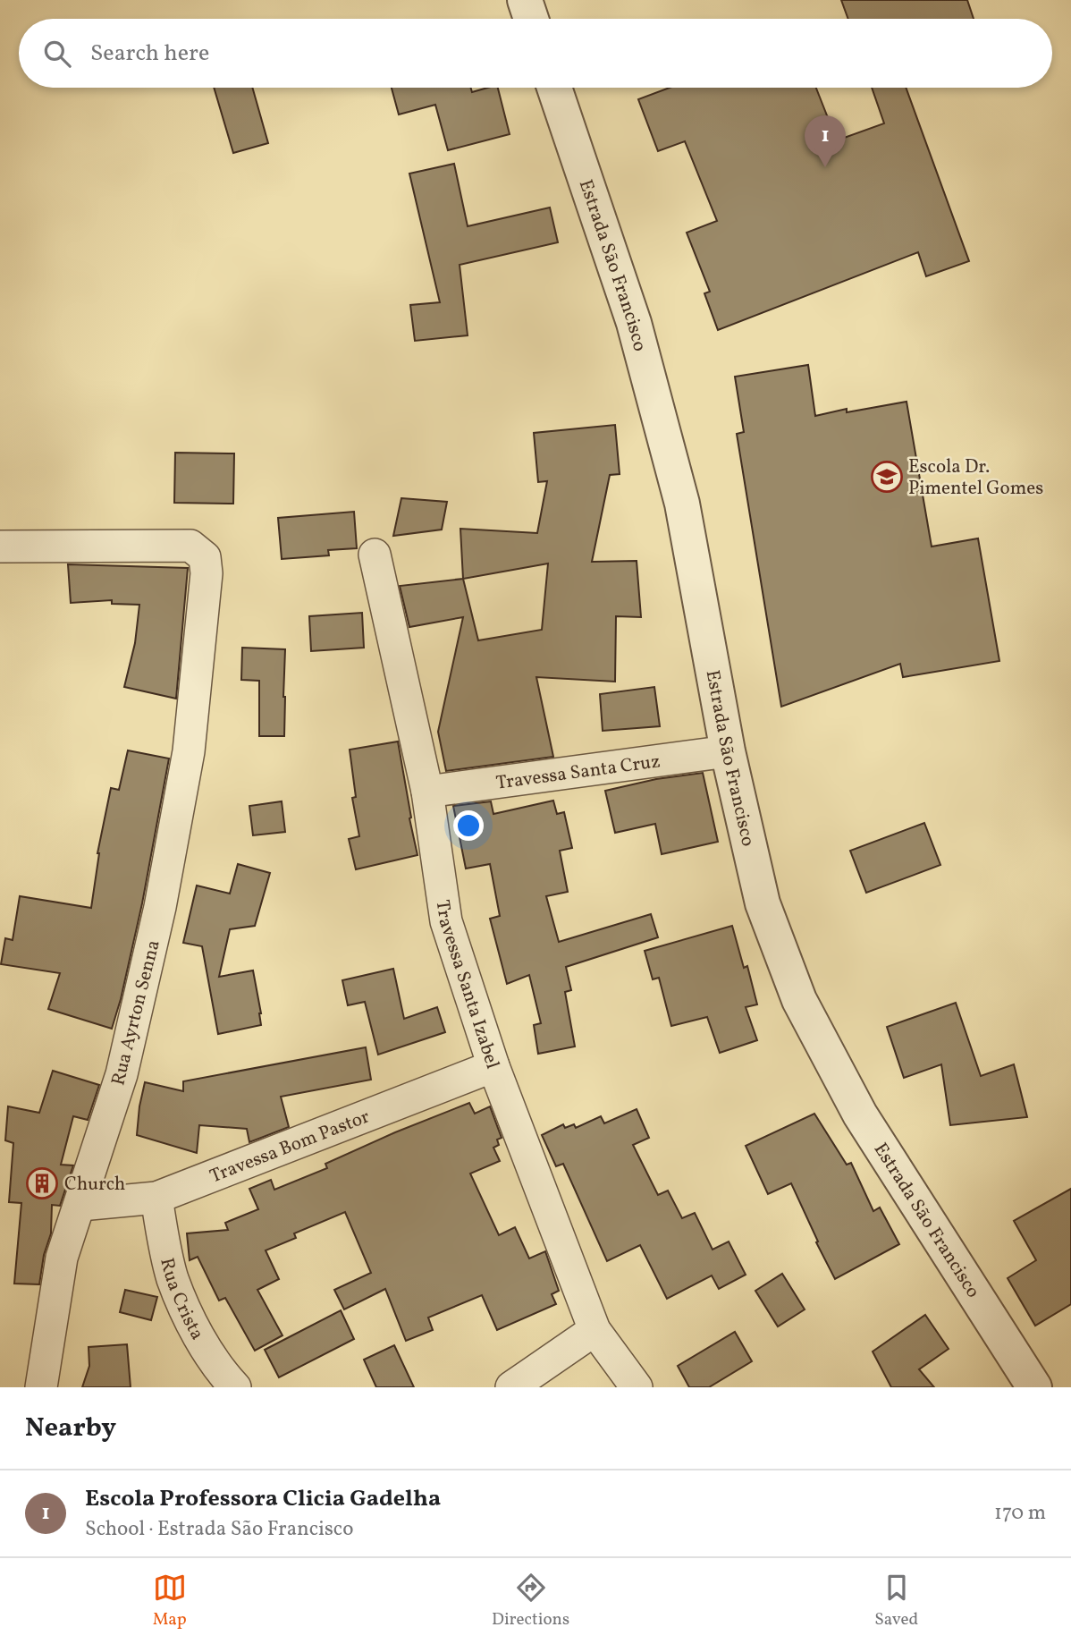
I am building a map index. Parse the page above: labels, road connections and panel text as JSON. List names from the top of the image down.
{
  "streets": {
    "street": [
      "Estrada São Francisco",
      "Travessa Santa Cruz",
      "Travessa Santa Izabel",
      "Rua Ayrton Senna",
      "Travessa Bom Pastor",
      "Rua Crista"
    ]
  },
  "crossings": [
    ["Estrada São Francisco", "Travessa Santa Cruz"],
    ["Travessa Santa Cruz", "Travessa Santa Izabel"],
    ["Travessa Santa Izabel", "Travessa Bom Pastor"],
    ["Rua Ayrton Senna", "Travessa Bom Pastor"],
    ["Travessa Bom Pastor", "Rua Crista"]
  ],
  "places": {
    "school or university": ["Escola Dr. Pimentel Gomes"],
    "building": ["Church"]
  },
  "page": {
    "search": "Search here",
    "pins": "1",
    "heading": "Nearby",
    "list": [
      {
        "mark": "1",
        "name": "Escola Professora Clicia Gadelha",
        "note": "School · Estrada São Francisco",
        "value": "170 m"
      }
    ],
    "nav": ["Map", "Directions", "Saved"]
  }
}
